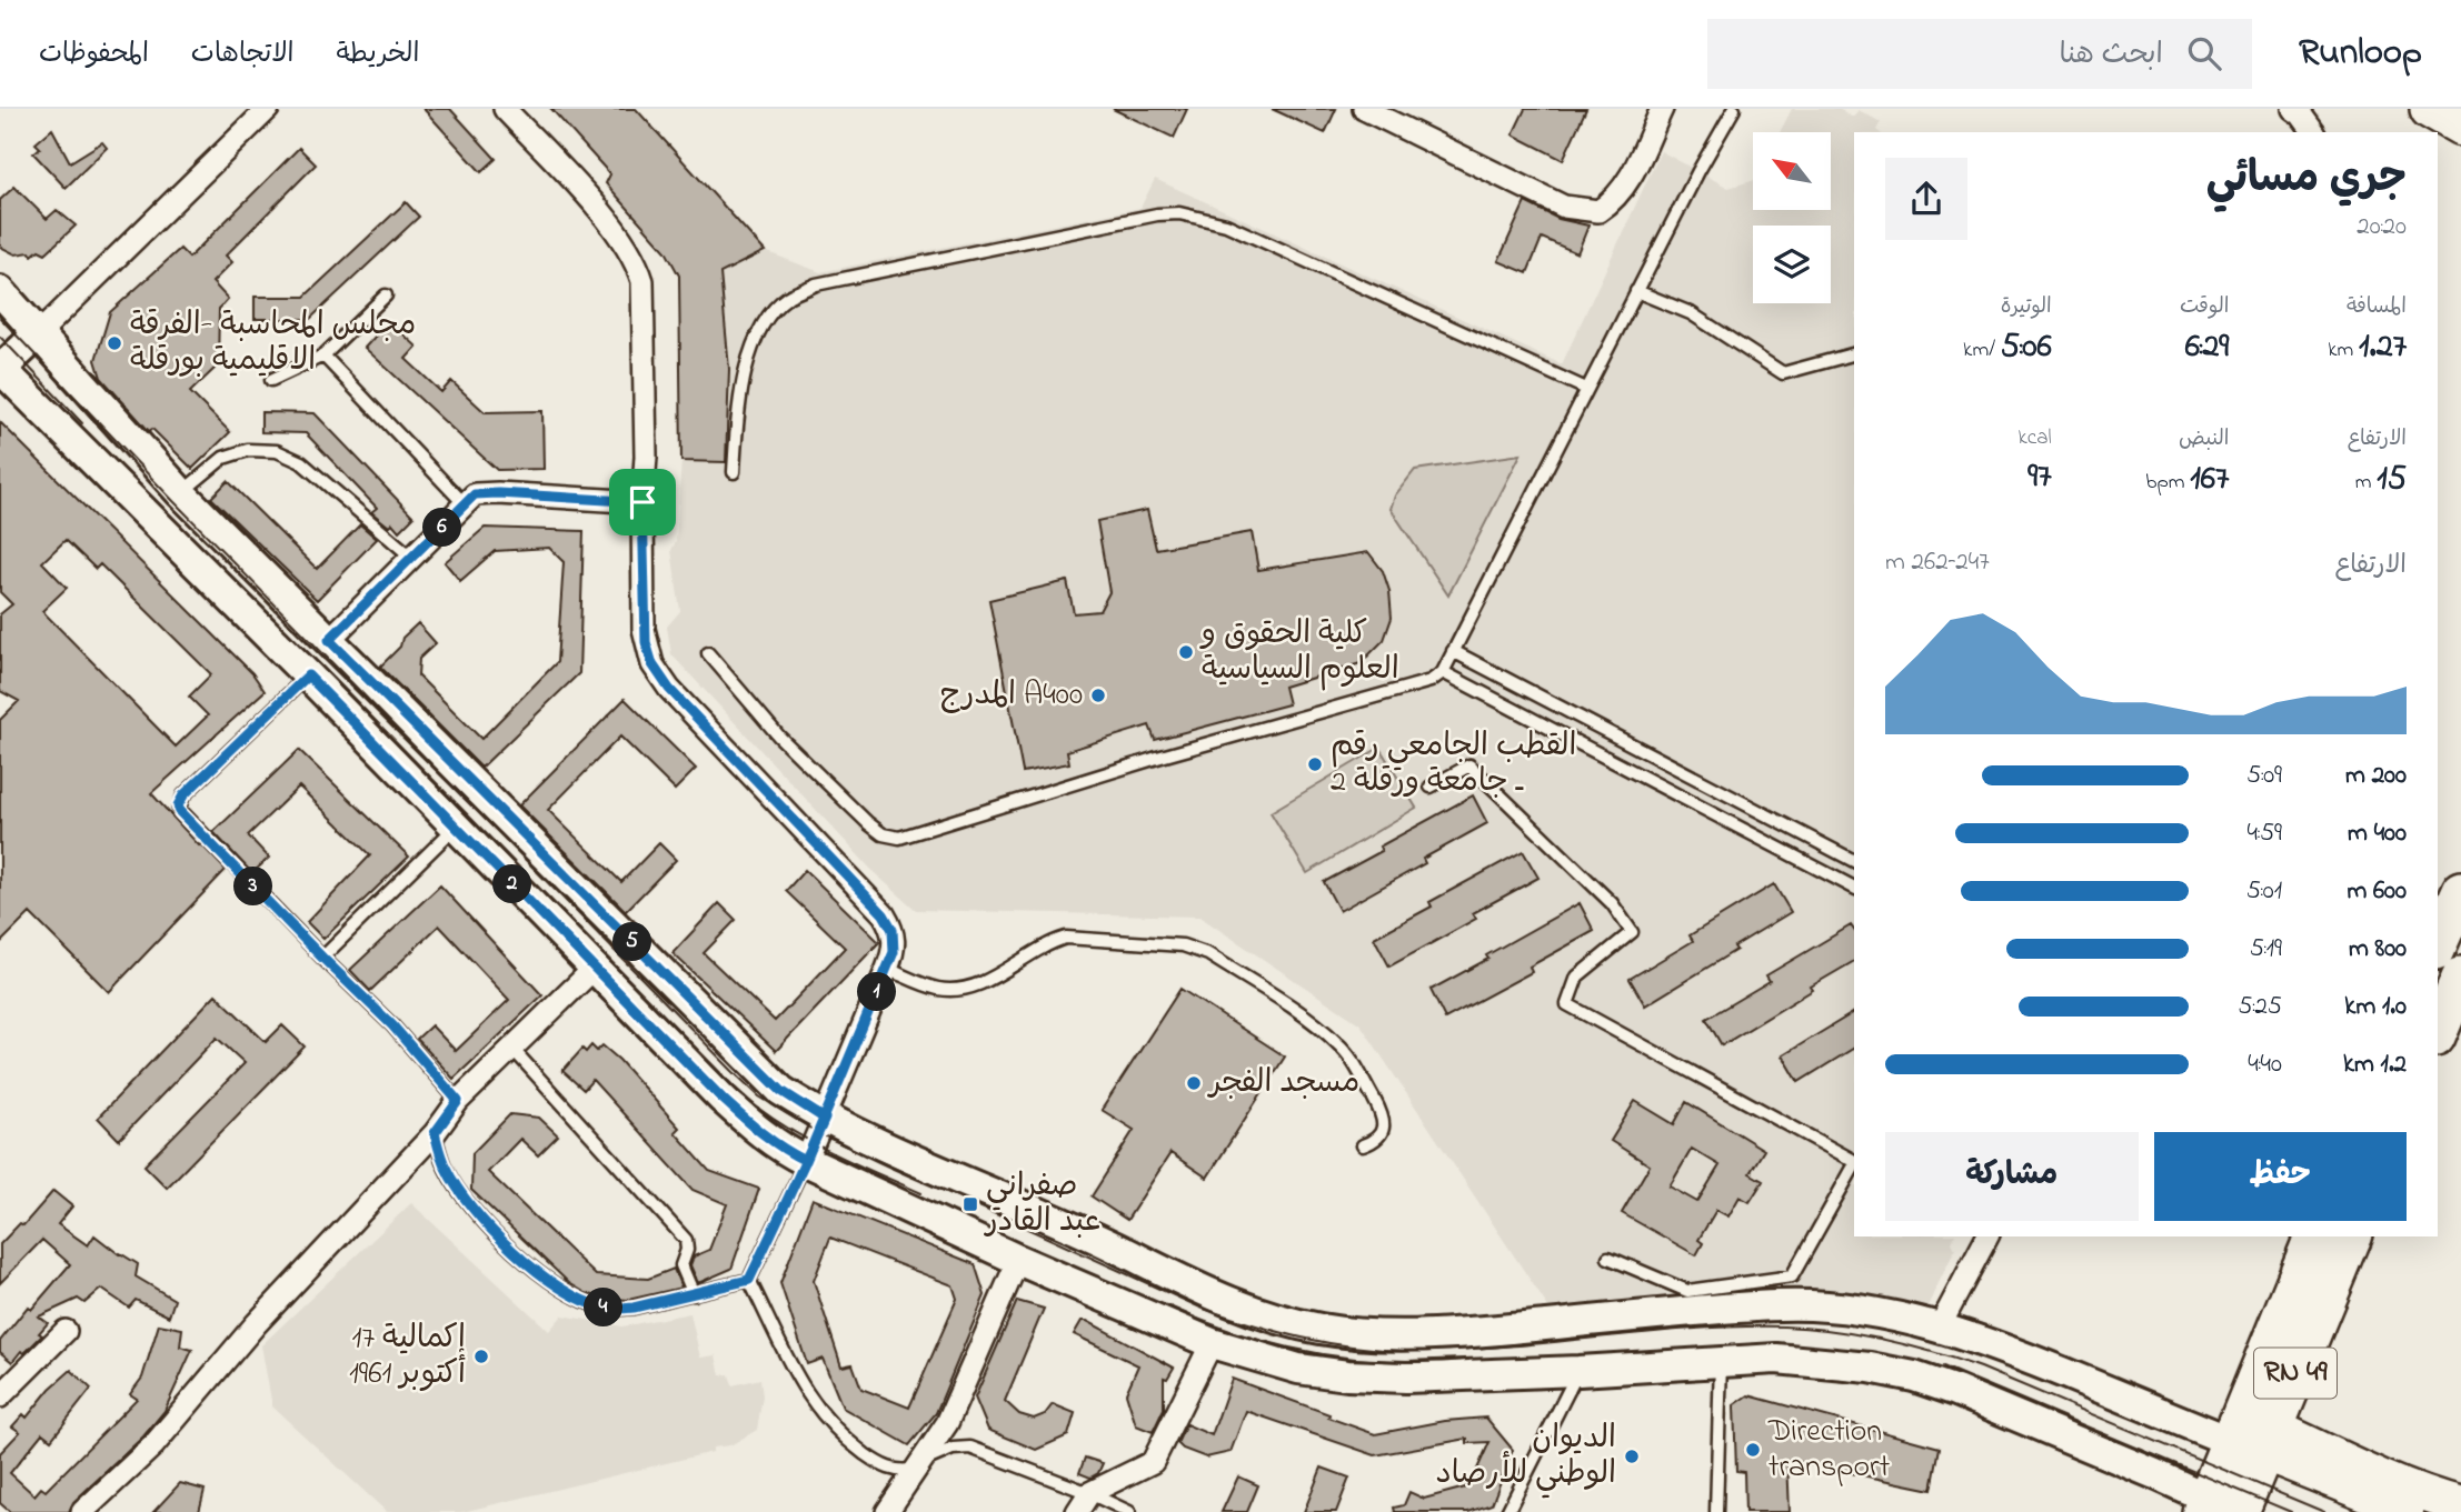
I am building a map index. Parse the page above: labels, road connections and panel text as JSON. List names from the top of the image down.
{
  "streets": {
    "highway": ["RN 49"]
  },
  "places": {
    "other": [
      "مجلس المحاسبة -الفرقة الاقليمية بورقلة",
      "كلية الحقوق و العلوم السياسية",
      "المدرج A400",
      "القطب الجامعي رقم 2 ـ جامعة ورقلة",
      "مسجد الفجر",
      "إكمالية 17 أكتوبر 1961",
      "Direction transport",
      "الديوان الوطني للأرصاد"
    ],
    "transit": ["صفراني عبد القادر"]
  },
  "north": "top left",
  "page": {
    "header": "Runloop",
    "search": "ابحث هنا",
    "nav": ["الخريطة", "الاتجاهات", "المحفوظات"],
    "heading": ["جري مسائي", "20:20"],
    "stats": [
      ["المسافة", "1.27 km"],
      ["الوقت", "6:29"],
      ["الوتيرة", "5:06 /km"],
      ["الارتفاع", "15 m"],
      ["النبض", "167 bpm"],
      ["kcal", "97"]
    ],
    "pins": [
      "6",
      "2",
      "3",
      "5",
      "1",
      "4"
    ],
    "chart": ["الارتفاع", "247–262 m"],
    "list": [
      {
        "name": "200 m",
        "note": "5:09"
      },
      {
        "name": "400 m",
        "note": "4:59"
      },
      {
        "name": "600 m",
        "note": "5:01"
      },
      {
        "name": "800 m",
        "note": "5:19"
      },
      {
        "name": "1.0 km",
        "note": "5:25"
      },
      {
        "name": "1.2 km",
        "note": "4:40"
      }
    ],
    "buttons": ["حفظ", "مشاركة"]
  }
}
